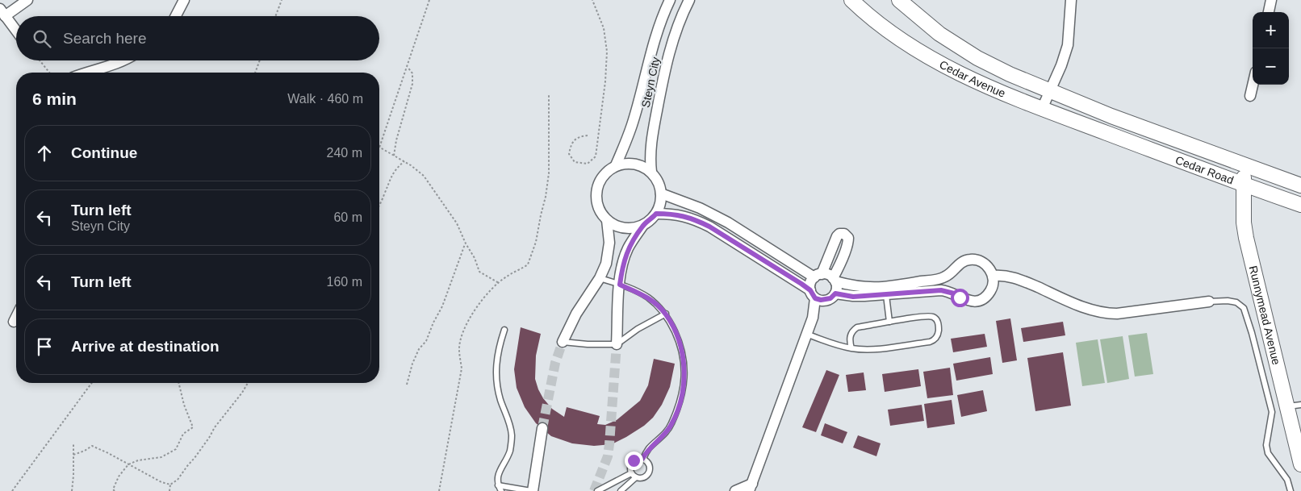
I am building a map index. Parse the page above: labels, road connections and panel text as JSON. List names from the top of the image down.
{
  "streets": {
    "main road": ["Cedar Avenue", "Cedar Road", "Runnymead Avenue"],
    "street": ["Steyn City"]
  },
  "crossings": [
    ["Cedar Avenue", "Cedar Road"],
    ["Cedar Road", "Runnymead Avenue"]
  ],
  "page": {
    "map_buttons": ["+", "−"],
    "search": "Search here",
    "heading": ["6 min", "Walk · 460 m"],
    "list": [
      ["Continue", "240 m"],
      ["Turn left", "Steyn City", "60 m"],
      ["Turn left", "160 m"],
      "Arrive at destination"
    ]
  }
}
